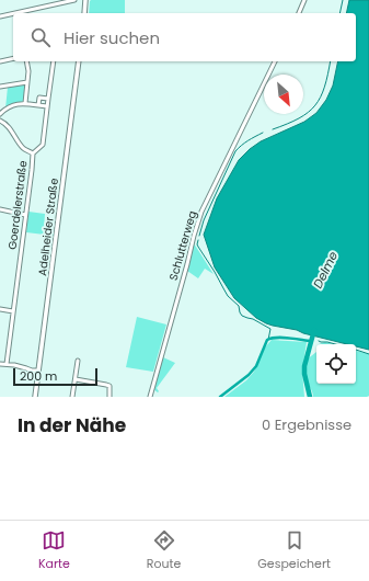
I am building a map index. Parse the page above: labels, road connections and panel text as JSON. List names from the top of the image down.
{
  "streets": {
    "main road": ["Adelheider Straße"],
    "street": ["Goerdelerstraße", "Schlutterweg"]
  },
  "water": ["Delme"],
  "scale_bar": "200 m",
  "north": "bottom right",
  "page": {
    "search": "Hier suchen",
    "scale": "200 m",
    "heading": ["In der Nähe", "0 Ergebnisse"],
    "nav": ["Karte", "Route", "Gespeichert"]
  }
}
